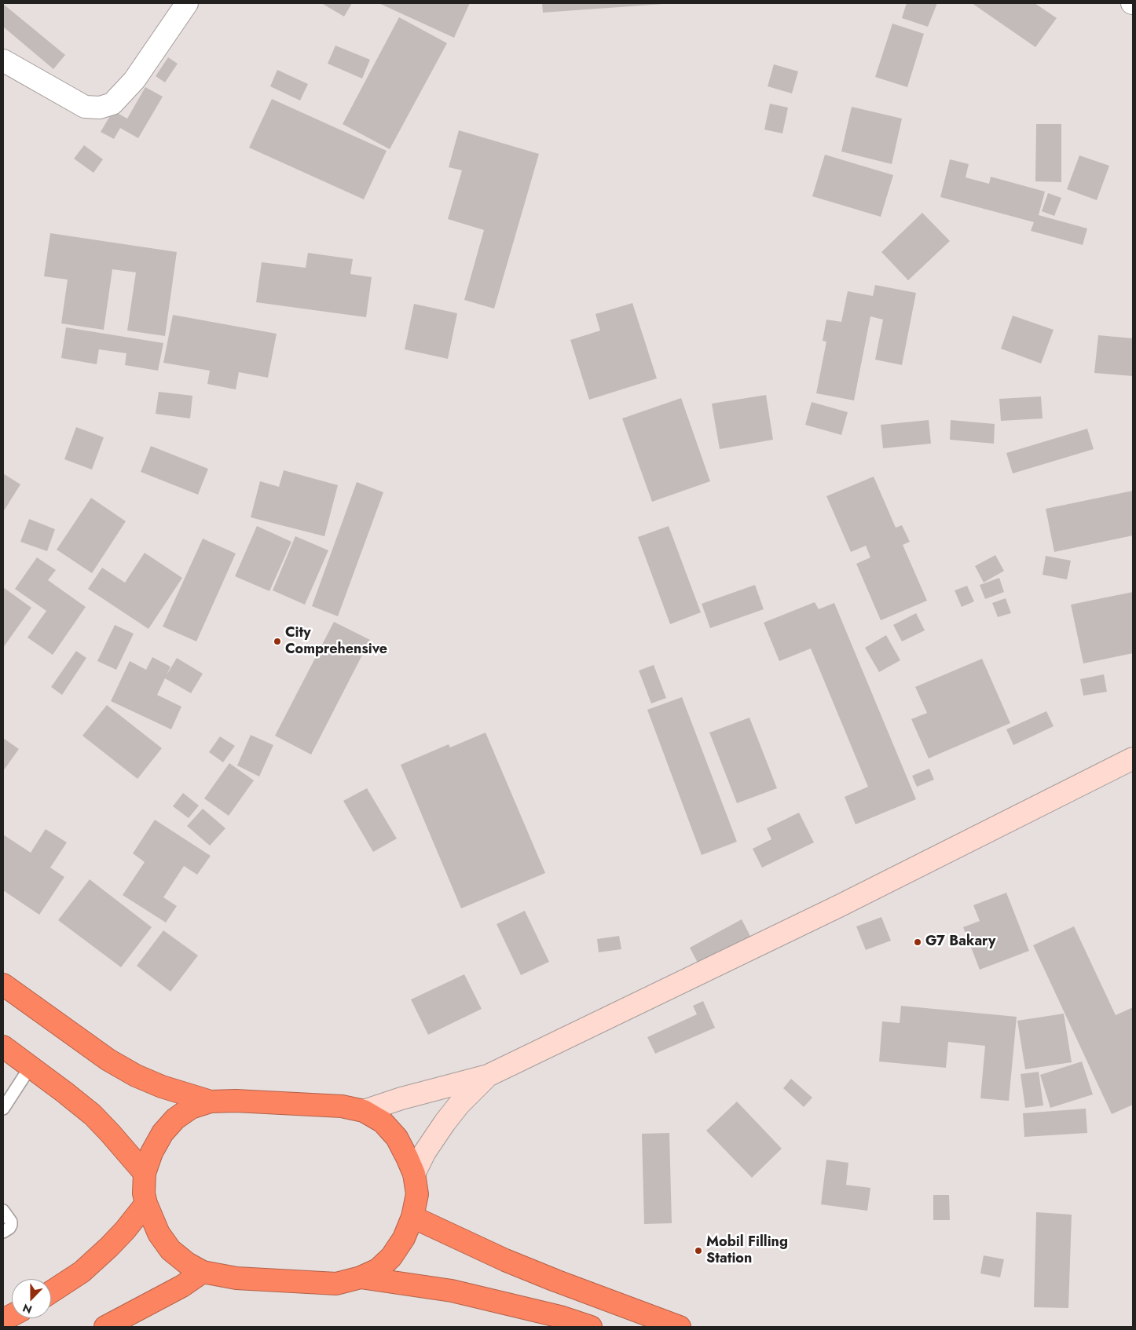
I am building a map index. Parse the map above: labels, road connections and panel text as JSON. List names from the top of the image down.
{
  "places": ["City Comprehensive", "G7 Bakary", "Mobil Filling Station"],
  "north": "bottom"
}
